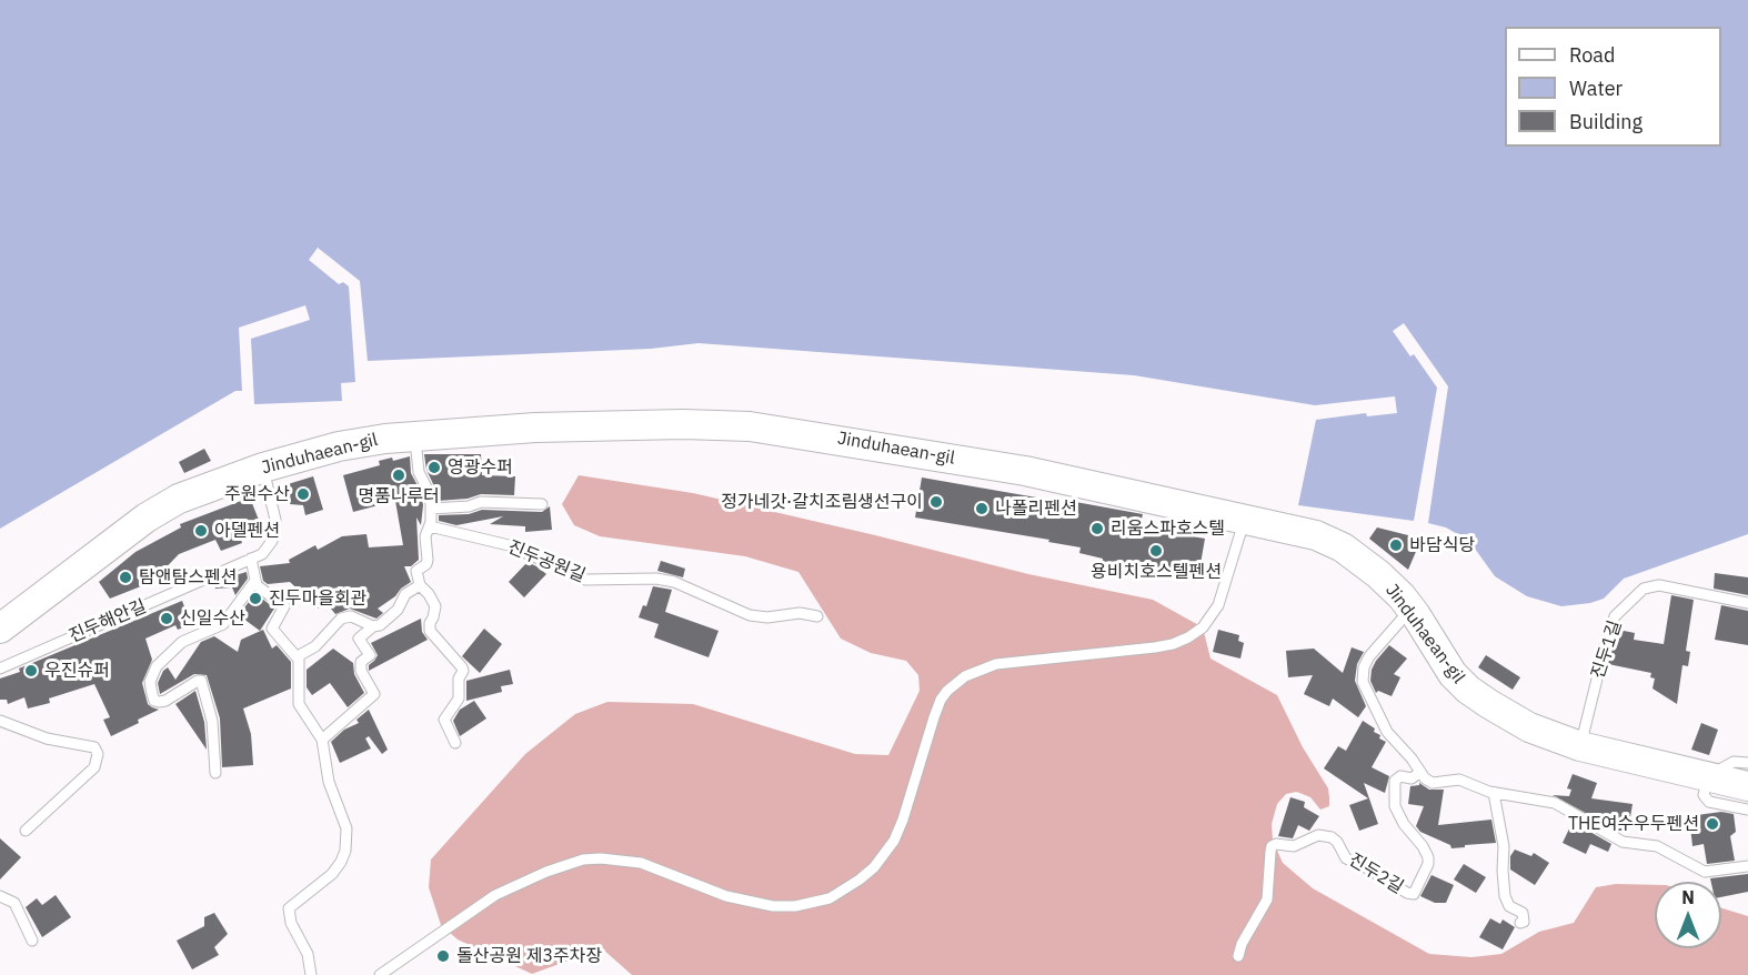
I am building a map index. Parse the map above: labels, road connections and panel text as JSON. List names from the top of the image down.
{
  "streets": {
    "street": ["Jinduhaean-gil"],
    "lane": [
      "진두공원길",
      "진두해안길",
      "진두1길",
      "진두2길"
    ]
  },
  "crossings": [
    ["Jinduhaean-gil", "진두1길"]
  ],
  "places": [
    "영광수퍼",
    "명품나루터",
    "주원수산",
    "정가네갓·갈치조림생선구이",
    "나폴리펜션",
    "리움스파호스텔",
    "아델펜션",
    "바담식당",
    "용비치호스텔펜션",
    "탐앤탐스펜션",
    "진두마을회관",
    "신일수산",
    "우진슈퍼",
    "THE여수우두펜션",
    "돌산공원 제3주차장"
  ],
  "legend": ["Road", "Water", "Building"],
  "north": "top"
}
